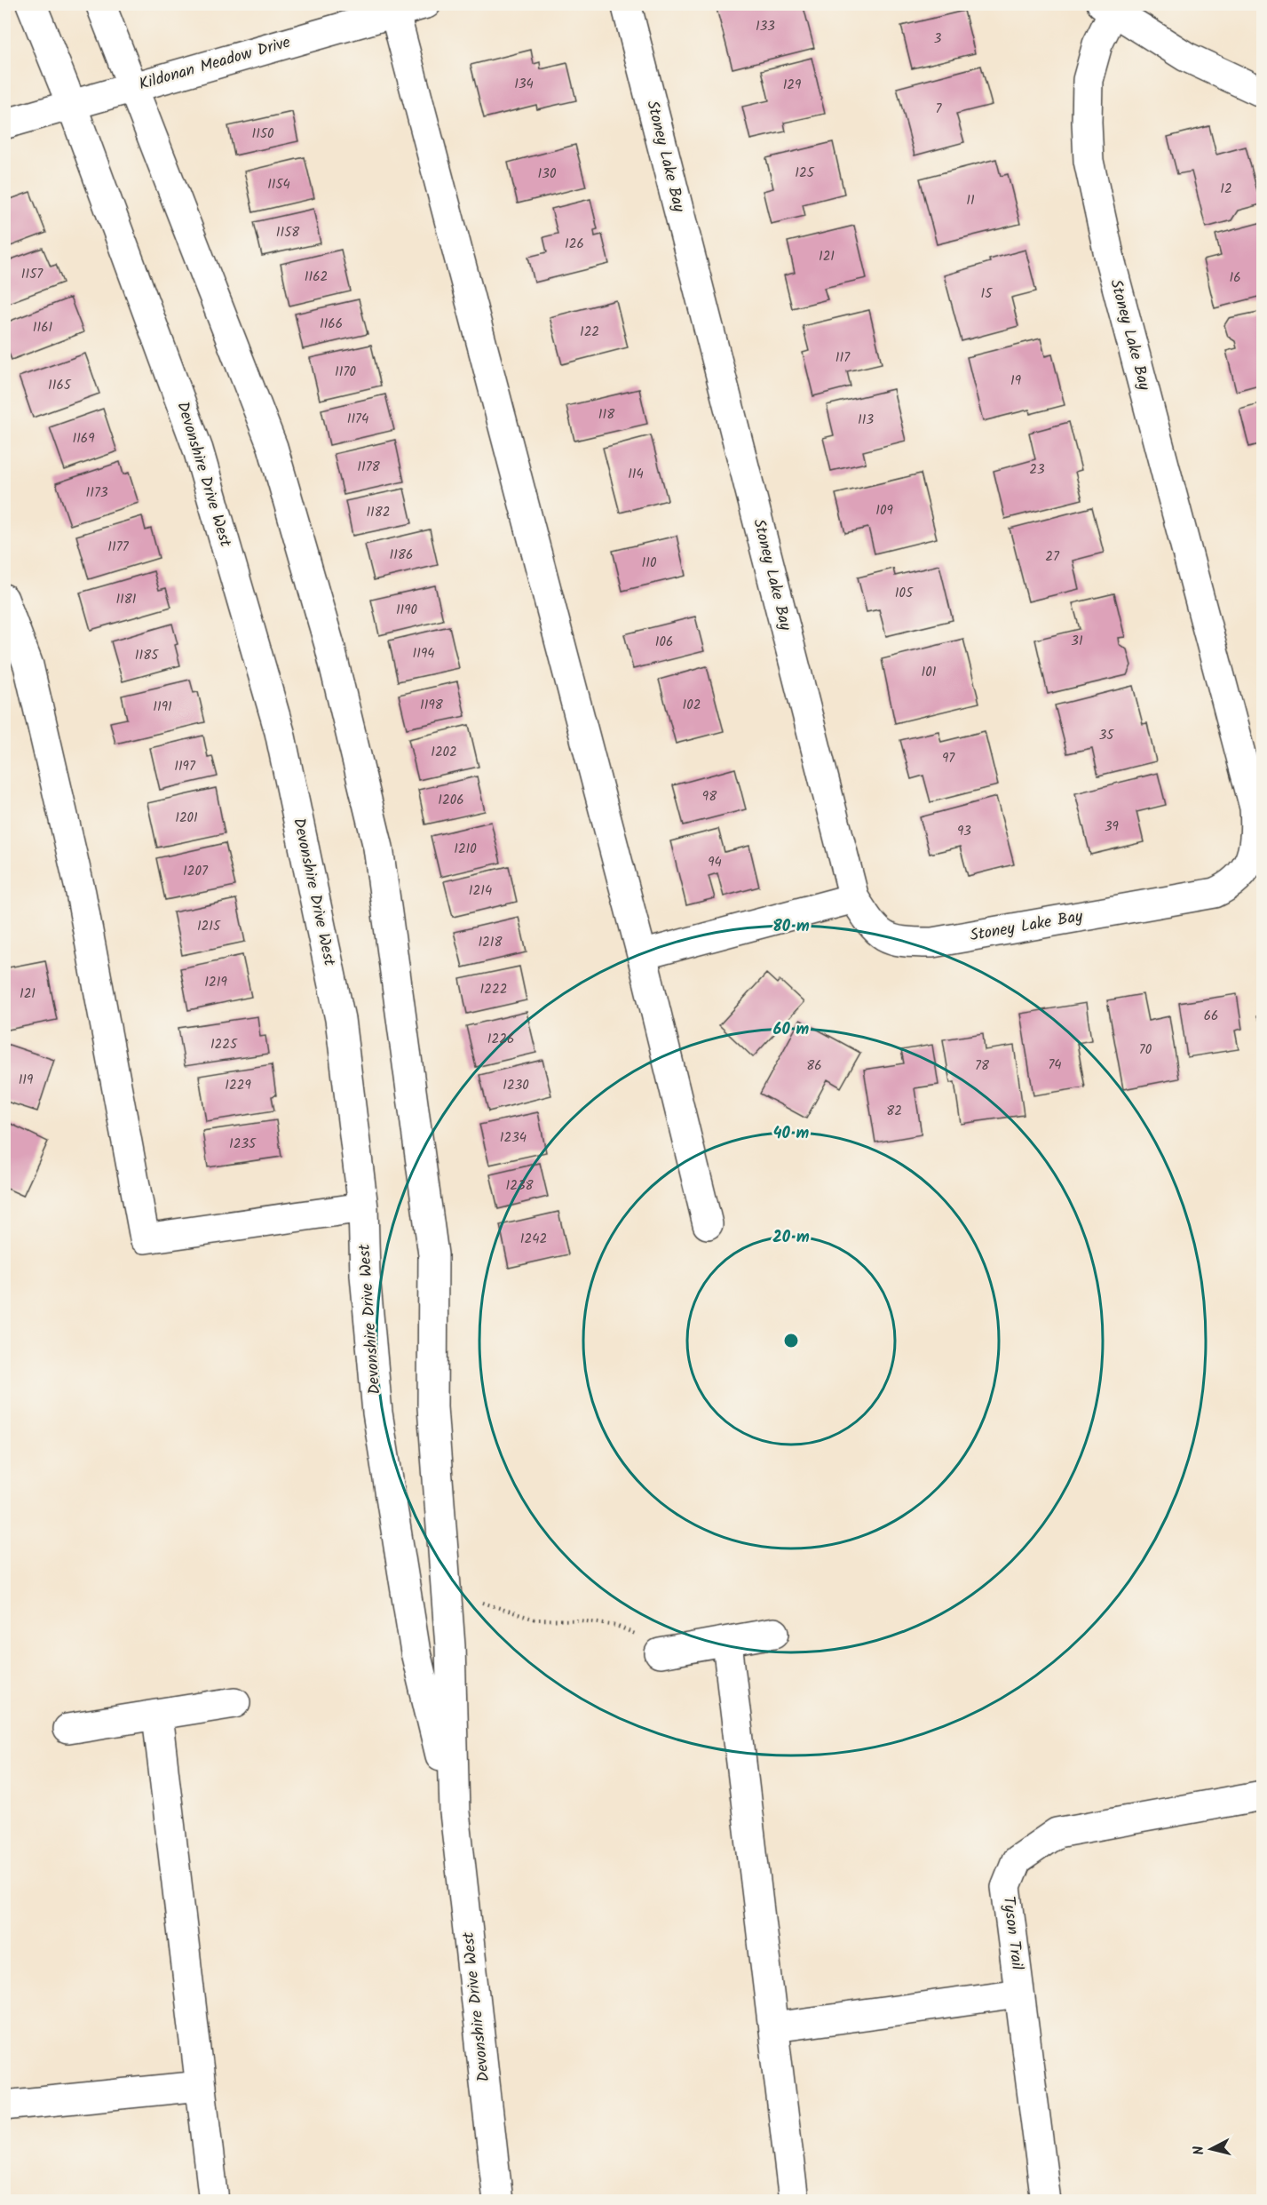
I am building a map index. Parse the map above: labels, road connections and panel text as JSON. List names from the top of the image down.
{
  "streets": {
    "street": [
      "Kildonan Meadow Drive",
      "Stoney Lake Bay",
      "Devonshire Drive West",
      "Tyson Trail"
    ]
  },
  "crossings": [
    ["Kildonan Meadow Drive", "Devonshire Drive West"]
  ],
  "house_numbers": [
    "133",
    "3",
    "134",
    "129",
    "7",
    "1150",
    "125",
    "130",
    "1154",
    "12",
    "11",
    "1158",
    "126",
    "121",
    "1157",
    "1162",
    "16",
    "15",
    "1166",
    "1161",
    "122",
    "117",
    "1170",
    "19",
    "1165",
    "118",
    "1174",
    "113",
    "1169",
    "1178",
    "23",
    "114",
    "1173",
    "109",
    "1182",
    "1177",
    "1186",
    "27",
    "110",
    "105",
    "1181",
    "1190",
    "31",
    "106",
    "1194",
    "1185",
    "101",
    "1198",
    "102",
    "1191",
    "35",
    "1202",
    "97",
    "1197",
    "98",
    "1206",
    "1201",
    "39",
    "93",
    "1210",
    "94",
    "1207",
    "1214",
    "1215",
    "1218",
    "1219",
    "1222",
    "121",
    "66",
    "1226",
    "1225",
    "70",
    "74",
    "86",
    "78",
    "119",
    "1229",
    "1230",
    "82",
    "1234",
    "1235",
    "1238",
    "1242"
  ],
  "north": "left",
  "rings": [
    "80 m",
    "60 m",
    "40 m",
    "20 m"
  ]
}
